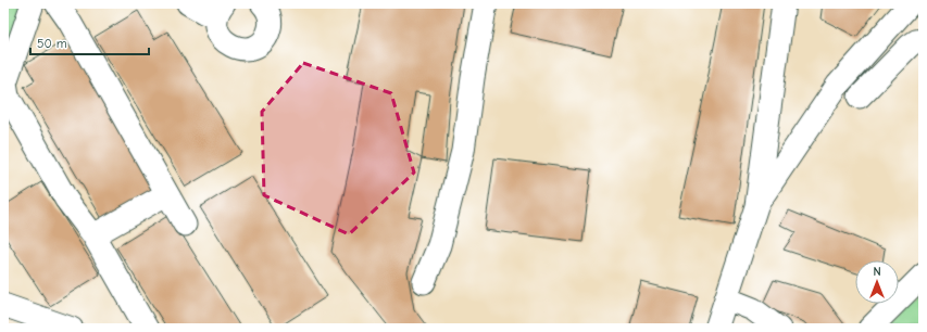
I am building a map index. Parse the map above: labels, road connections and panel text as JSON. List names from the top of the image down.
{
  "scale_bar": "50 m",
  "north": "top"
}
